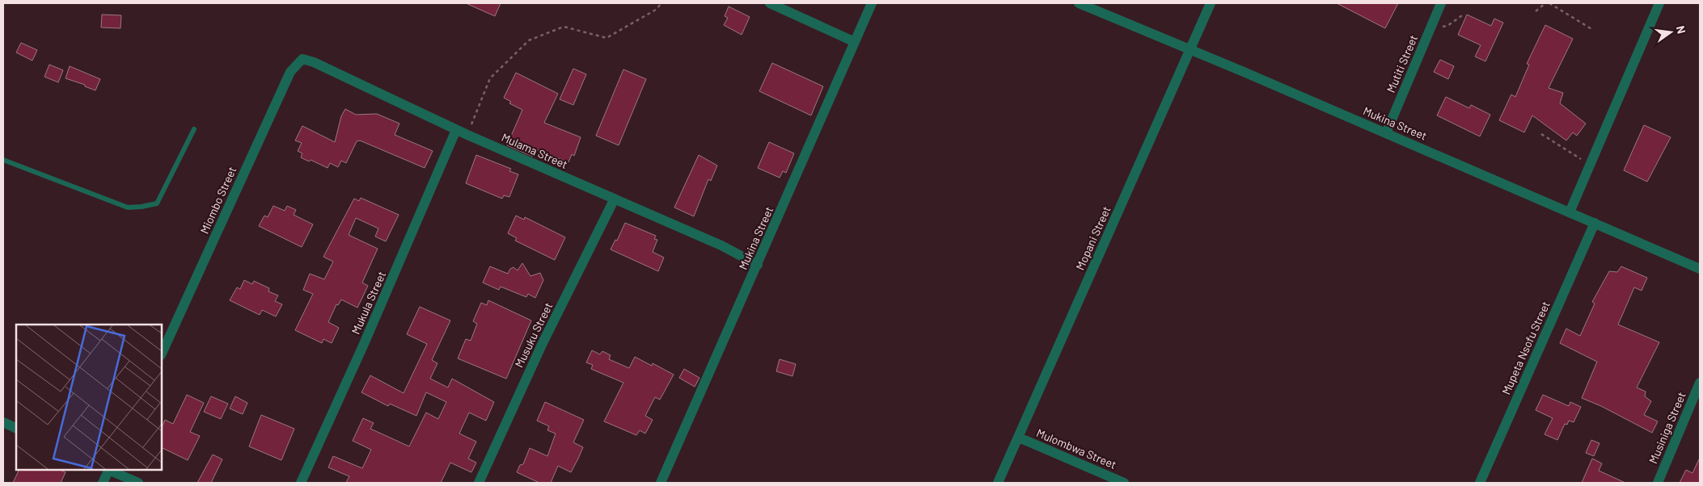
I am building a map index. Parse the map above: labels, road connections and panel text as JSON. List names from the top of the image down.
{
  "streets": {
    "street": [
      "Mutiti Street",
      "Mukina Street",
      "Mulama Street",
      "Miombo Street",
      "Mopani Street",
      "Mukula Street",
      "Musuku Street",
      "Mupeta Nsofu Street",
      "Musiniga Street",
      "Mulombwa Street"
    ]
  },
  "crossings": [
    ["Mutiti Street", "Mukina Street"],
    ["Mukina Street", "Mulama Street"],
    ["Mukina Street", "Mopani Street"],
    ["Mukina Street", "Mupeta Nsofu Street"],
    ["Mulama Street", "Miombo Street"],
    ["Mulama Street", "Mukula Street"],
    ["Mulama Street", "Musuku Street"],
    ["Mopani Street", "Mulombwa Street"]
  ],
  "north": "right"
}
